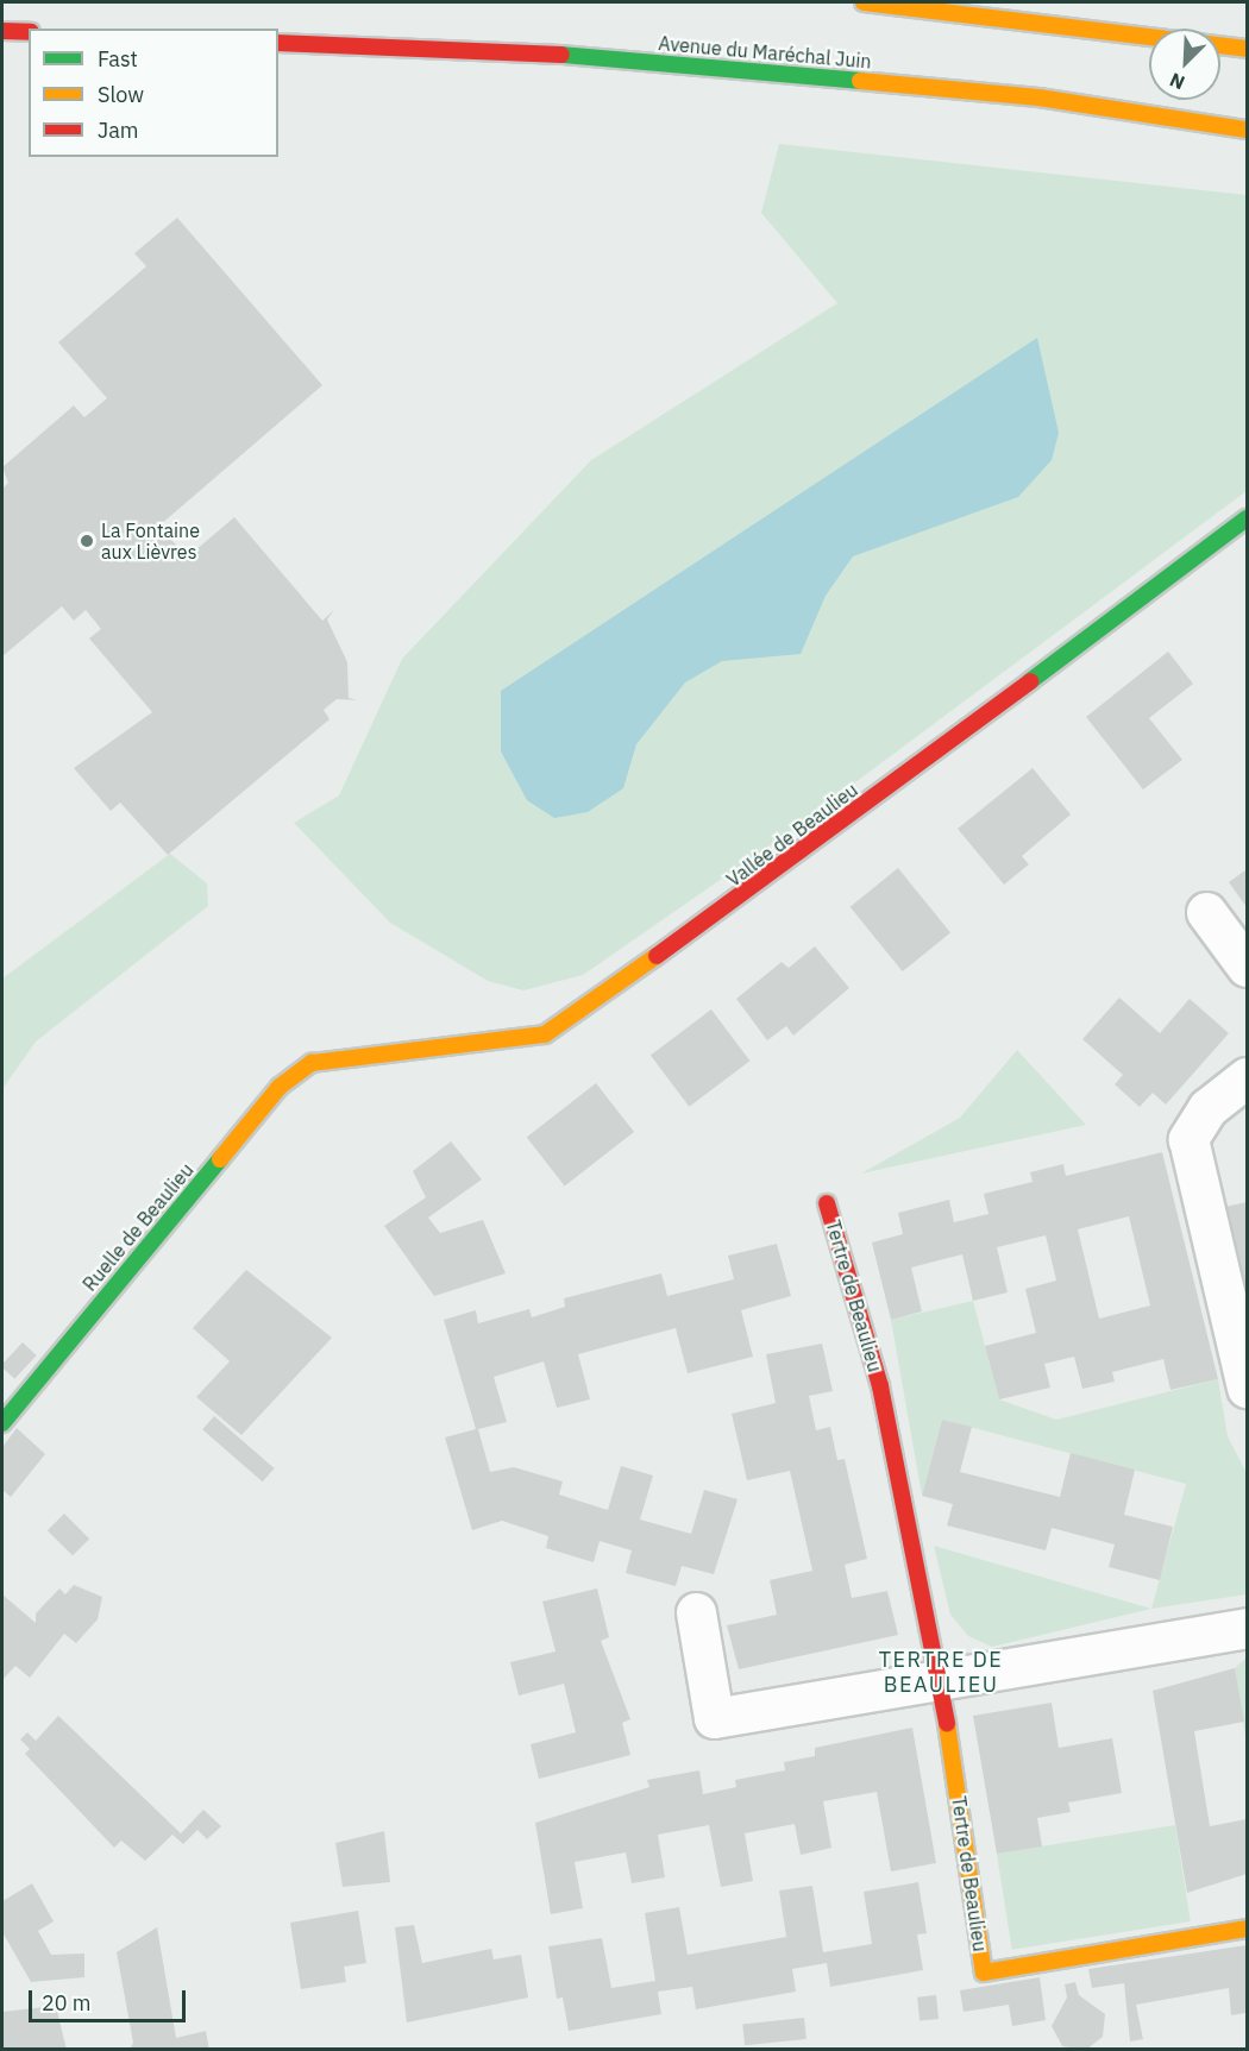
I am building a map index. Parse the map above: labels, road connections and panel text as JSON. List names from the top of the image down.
{
  "streets": {
    "street": [
      "Avenue du Maréchal Juin",
      "Vallée de Beaulieu",
      "Ruelle de Beaulieu",
      "Tertre de Beaulieu"
    ]
  },
  "crossings": [
    ["Vallée de Beaulieu", "Ruelle de Beaulieu"]
  ],
  "districts": ["TERTRE DE BEAULIEU"],
  "places": ["La Fontaine aux Lièvres"],
  "legend": ["Fast", "Slow", "Jam"],
  "scale_bar": "20 m",
  "north": "bottom left"
}
